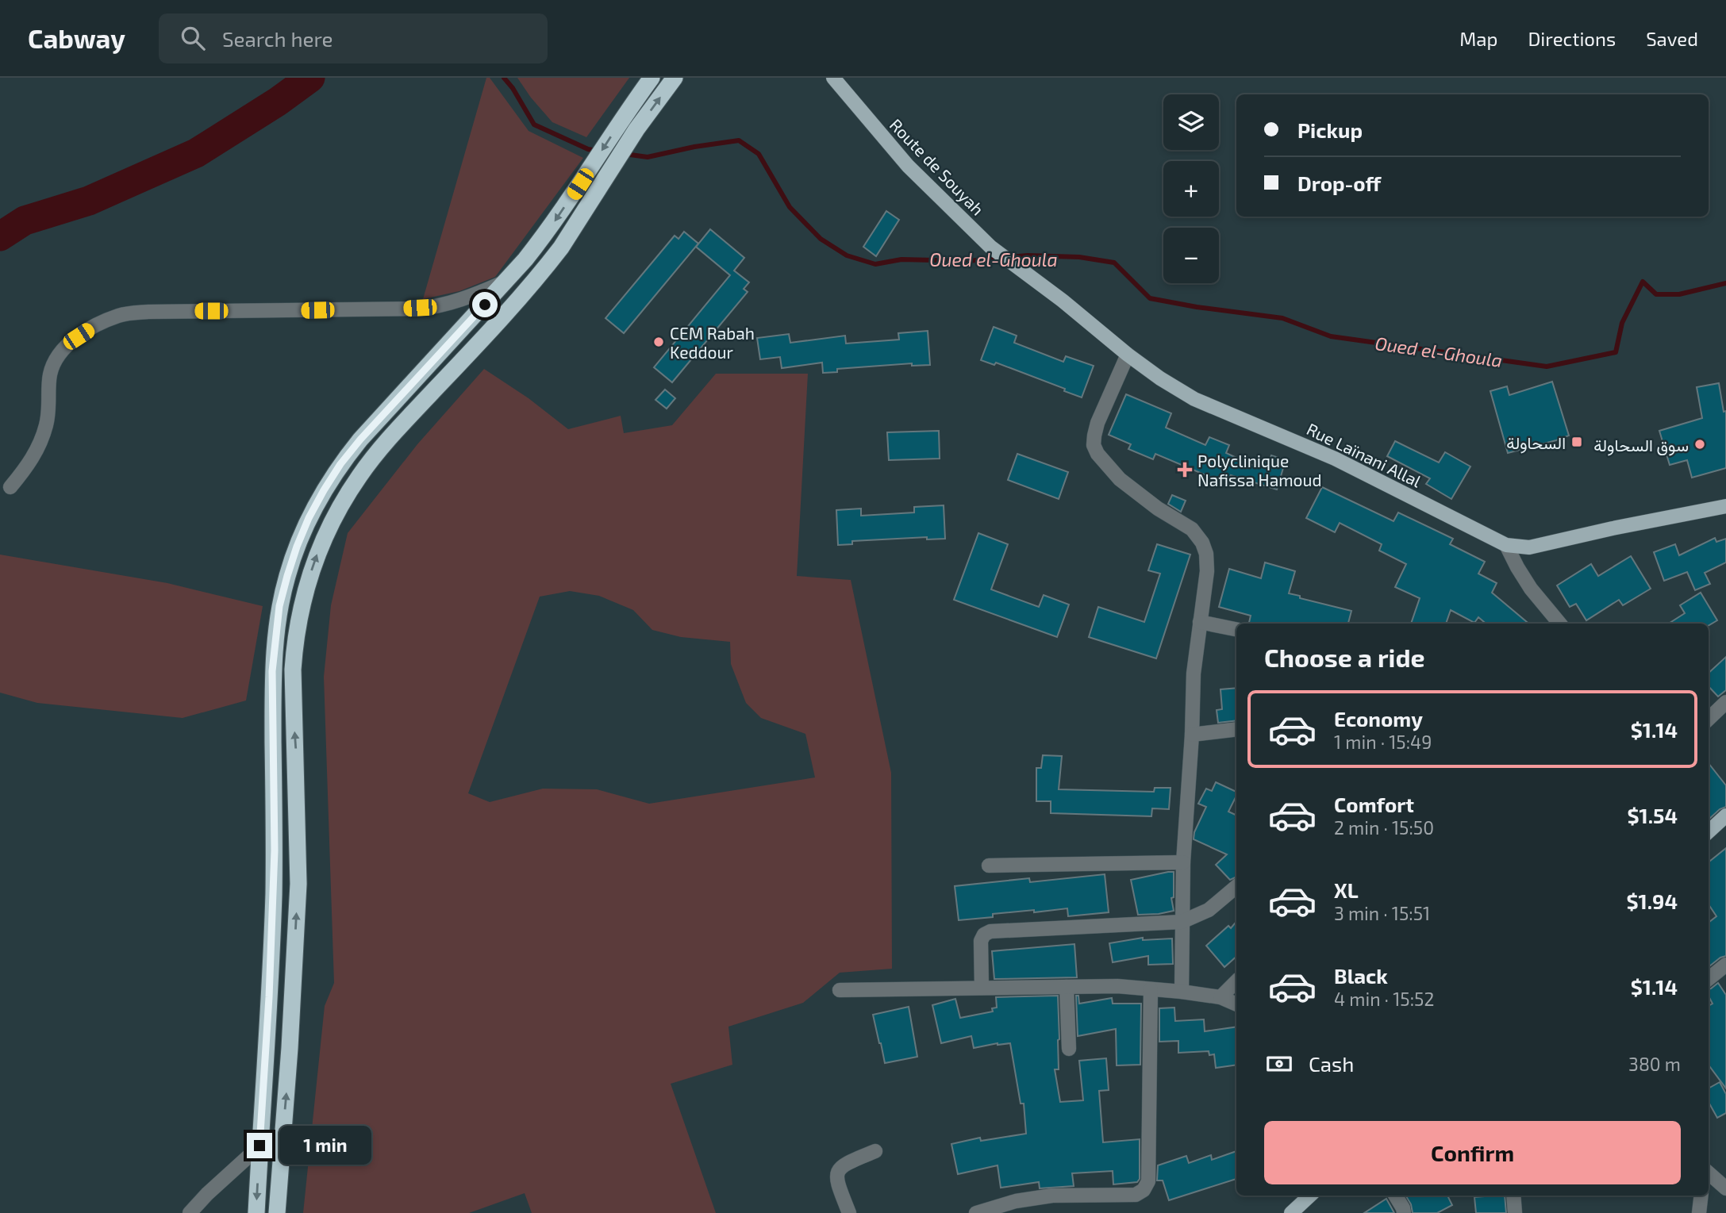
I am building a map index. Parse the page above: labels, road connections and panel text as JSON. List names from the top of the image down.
{
  "streets": {
    "main road": ["Route de Souyah", "Rue Laïnani Allal"]
  },
  "crossings": [
    ["Route de Souyah", "Rue Laïnani Allal"]
  ],
  "water": ["Oued el-Ghoula"],
  "places": {
    "other": ["CEM Rabah Keddour", "سوق السحاولة"],
    "transit": ["السحاولة"],
    "health": ["Polyclinique Nafissa Hamoud"]
  },
  "page": {
    "header": "Cabway",
    "search": "Search here",
    "nav": ["Map", "Directions", "Saved"],
    "map_buttons": ["+", "−"],
    "banner": ["Pickup", "Drop-off"],
    "heading": "Choose a ride",
    "list": [
      {
        "name": "Economy",
        "note": "1 min · 15:49",
        "value": "$1.14"
      },
      {
        "name": "Comfort",
        "note": "2 min · 15:50",
        "value": "$1.54"
      },
      {
        "name": "XL",
        "note": "3 min · 15:51",
        "value": "$1.94"
      },
      {
        "name": "Black",
        "note": "4 min · 15:52",
        "value": "$1.14"
      }
    ],
    "pay": ["Cash", "380 m"],
    "buttons": "Confirm",
    "bubble": "1 min"
  }
}
